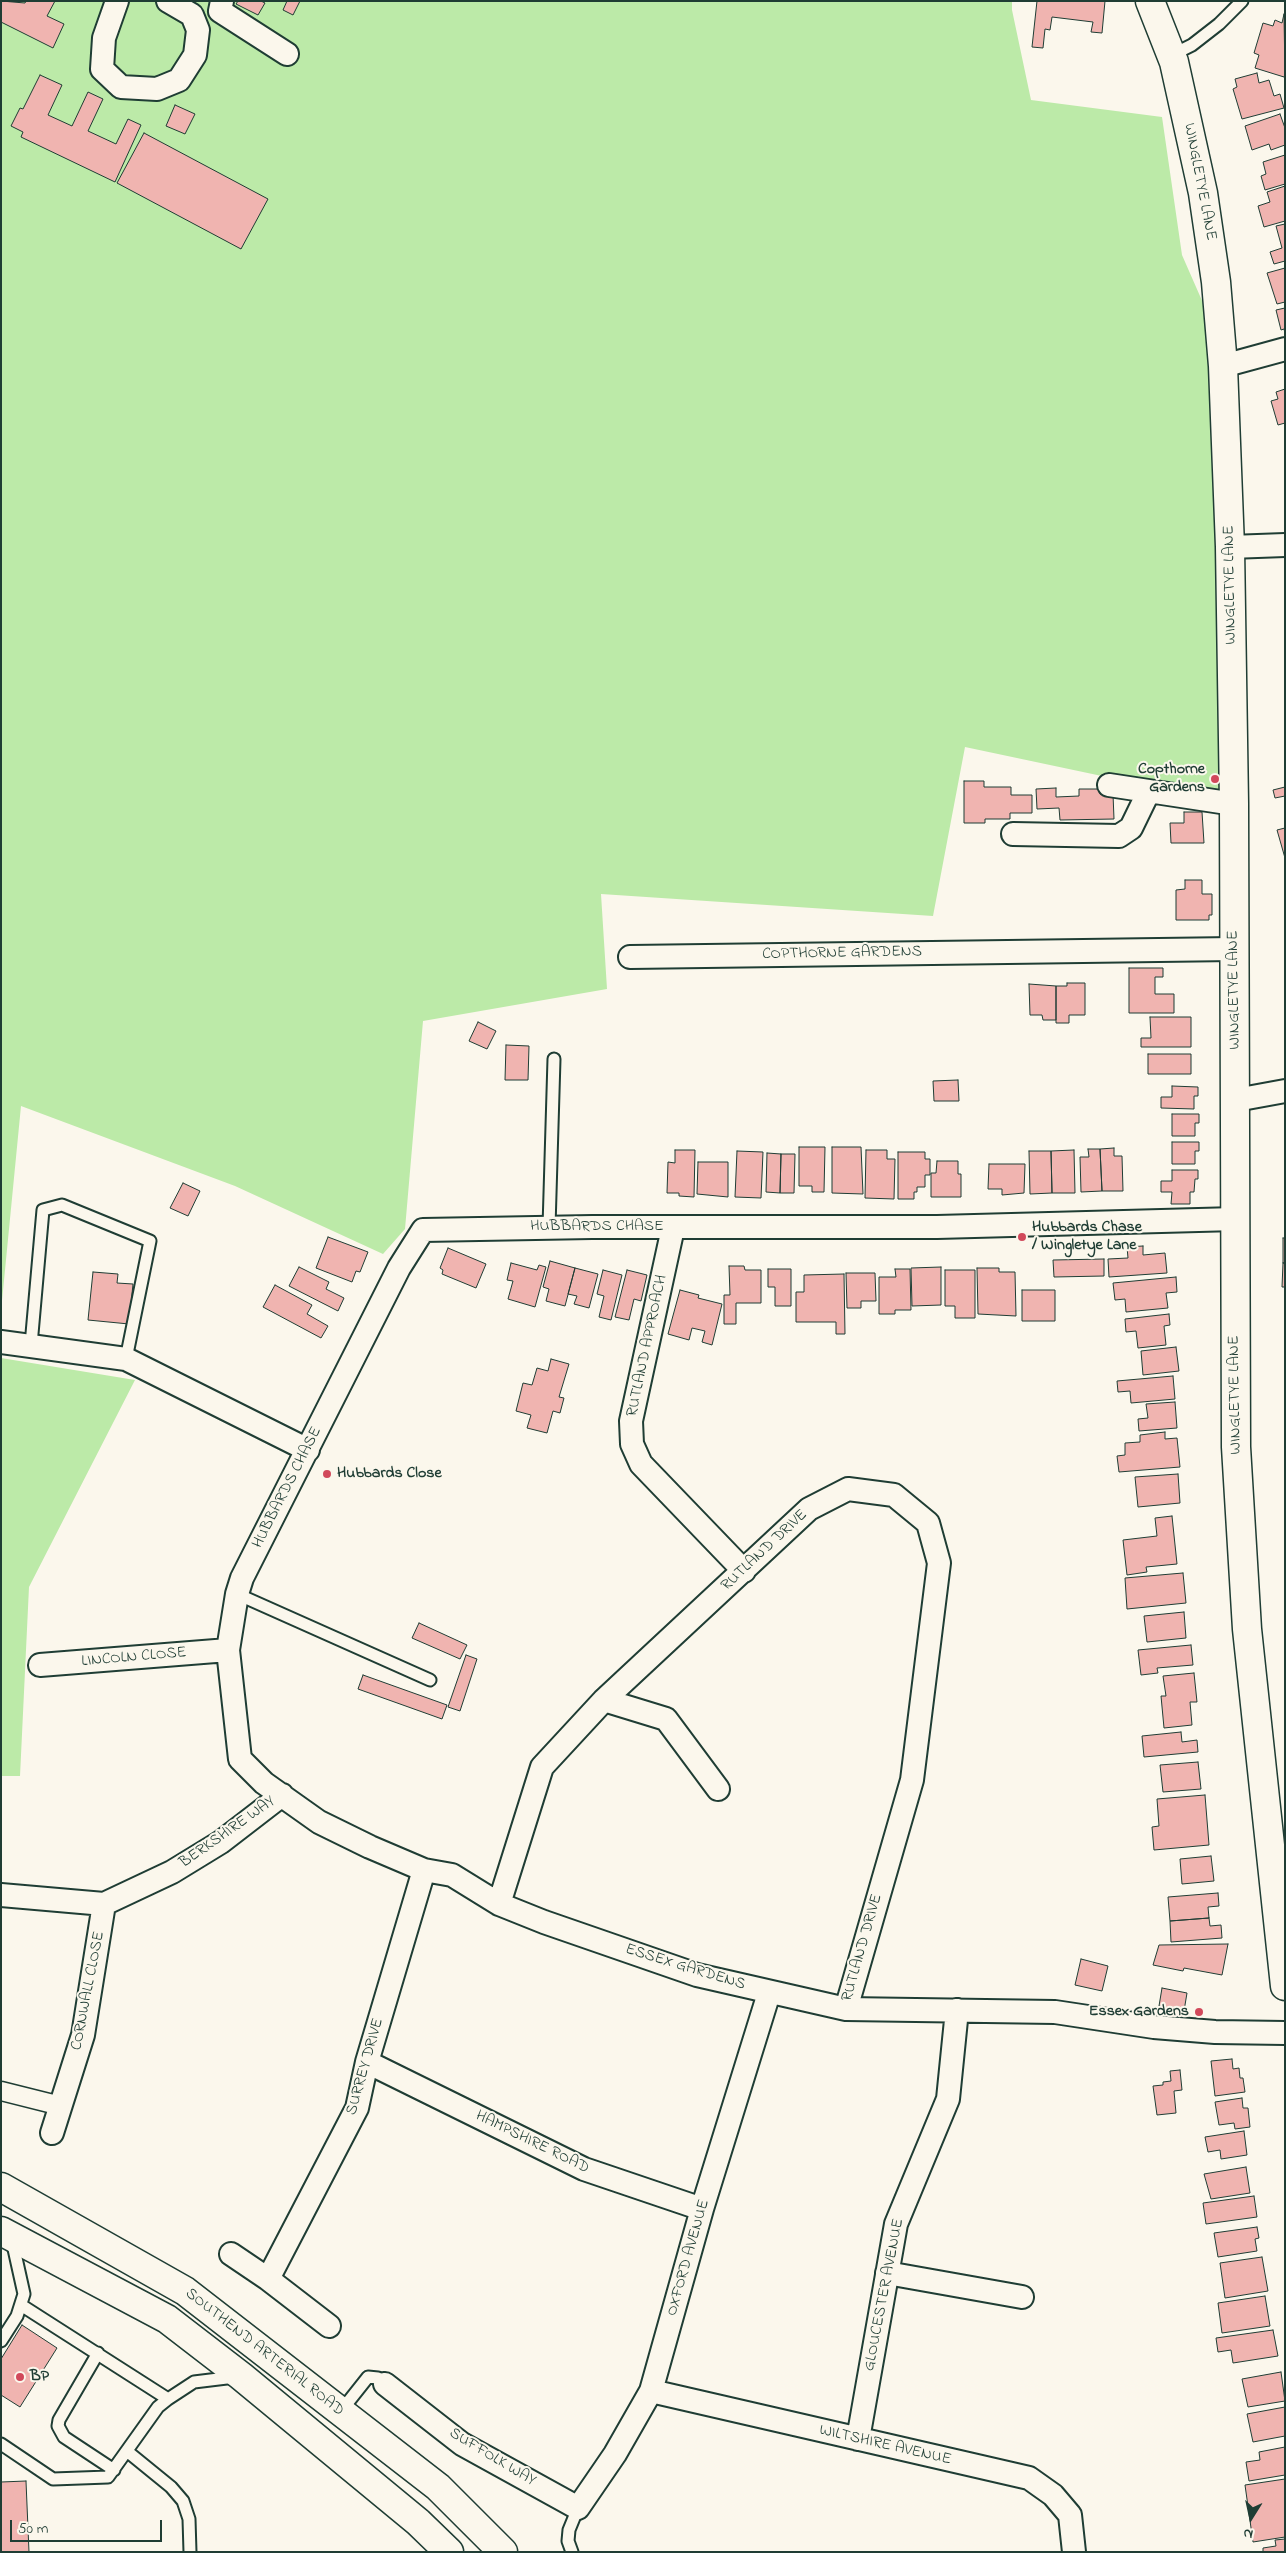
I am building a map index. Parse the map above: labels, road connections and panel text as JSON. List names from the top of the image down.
{
  "streets": {
    "main road": ["WINGLETYE LANE", "SOUTHEND ARTERIAL ROAD"],
    "street": [
      "COPTHORNE GARDENS",
      "HUBBARDS CHASE",
      "RUTLAND APPROACH",
      "RUTLAND DRIVE",
      "LINCOLN CLOSE",
      "BERKSHIRE WAY",
      "ESSEX GARDENS",
      "CORNWALL CLOSE",
      "SURREY DRIVE",
      "HAMPSHIRE ROAD",
      "OXFORD AVENUE",
      "GLOUCESTER AVENUE",
      "WILTSHIRE AVENUE",
      "SUFFOLK WAY"
    ]
  },
  "crossings": [
    ["WINGLETYE LANE", "COPTHORNE GARDENS"],
    ["WINGLETYE LANE", "HUBBARDS CHASE"],
    ["HUBBARDS CHASE", "RUTLAND APPROACH"],
    ["HUBBARDS CHASE", "LINCOLN CLOSE"],
    ["HUBBARDS CHASE", "ESSEX GARDENS"],
    ["RUTLAND APPROACH", "RUTLAND DRIVE"],
    ["RUTLAND DRIVE", "ESSEX GARDENS"],
    ["LINCOLN CLOSE", "ESSEX GARDENS"],
    ["BERKSHIRE WAY", "ESSEX GARDENS"],
    ["BERKSHIRE WAY", "CORNWALL CLOSE"],
    ["ESSEX GARDENS", "SURREY DRIVE"],
    ["ESSEX GARDENS", "OXFORD AVENUE"],
    ["ESSEX GARDENS", "GLOUCESTER AVENUE"],
    ["SURREY DRIVE", "HAMPSHIRE ROAD"],
    ["HAMPSHIRE ROAD", "OXFORD AVENUE"],
    ["OXFORD AVENUE", "WILTSHIRE AVENUE"],
    ["OXFORD AVENUE", "SUFFOLK WAY"],
    ["GLOUCESTER AVENUE", "WILTSHIRE AVENUE"]
  ],
  "places": [
    "Copthorne Gardens",
    "Hubbards Chase / Wingletye Lane",
    "Hubbards Close",
    "Essex Gardens",
    "BP"
  ],
  "scale_bar": "50 m",
  "north": "bottom"
}
